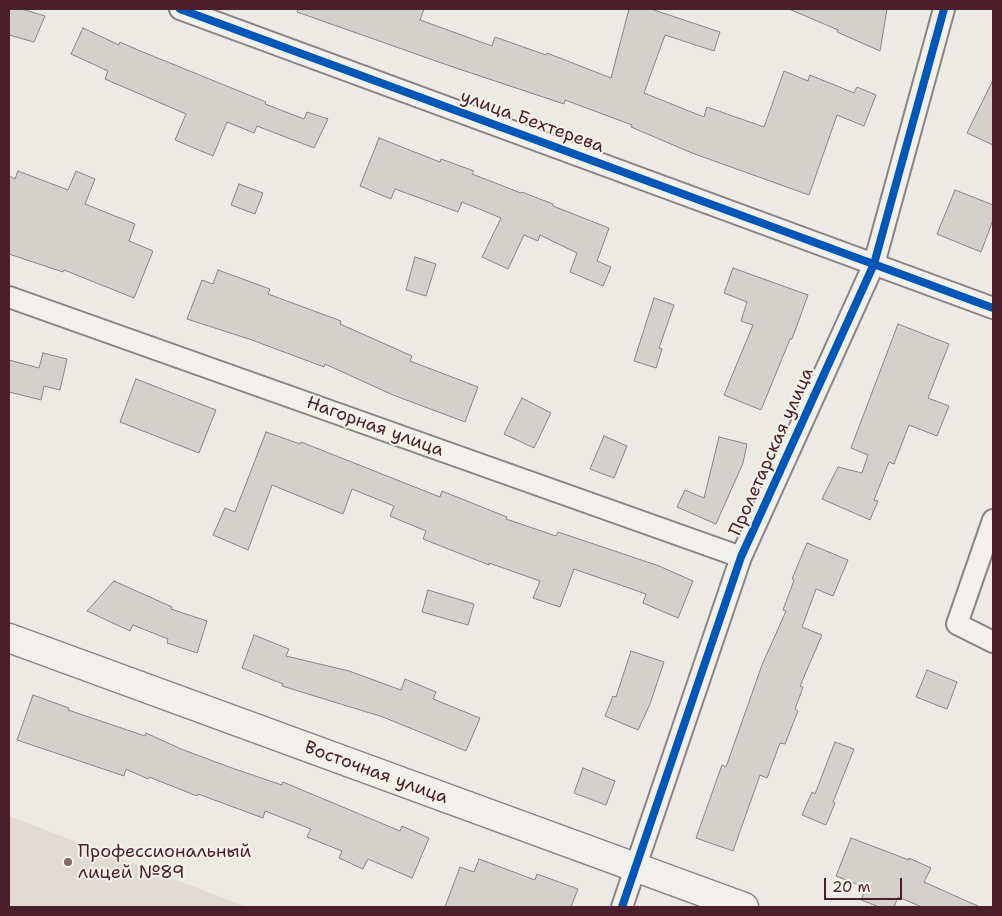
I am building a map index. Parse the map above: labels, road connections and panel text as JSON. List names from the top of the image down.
{
  "streets": {
    "street": [
      "улица Бехтерева",
      "Нагорная улица",
      "Пролетарская улица",
      "Восточная улица"
    ]
  },
  "crossings": [
    ["улица Бехтерева", "Пролетарская улица"],
    ["Нагорная улица", "Пролетарская улица"],
    ["Пролетарская улица", "Восточная улица"]
  ],
  "places": ["Профессиональный лицей №89"],
  "scale_bar": "20 m"
}
